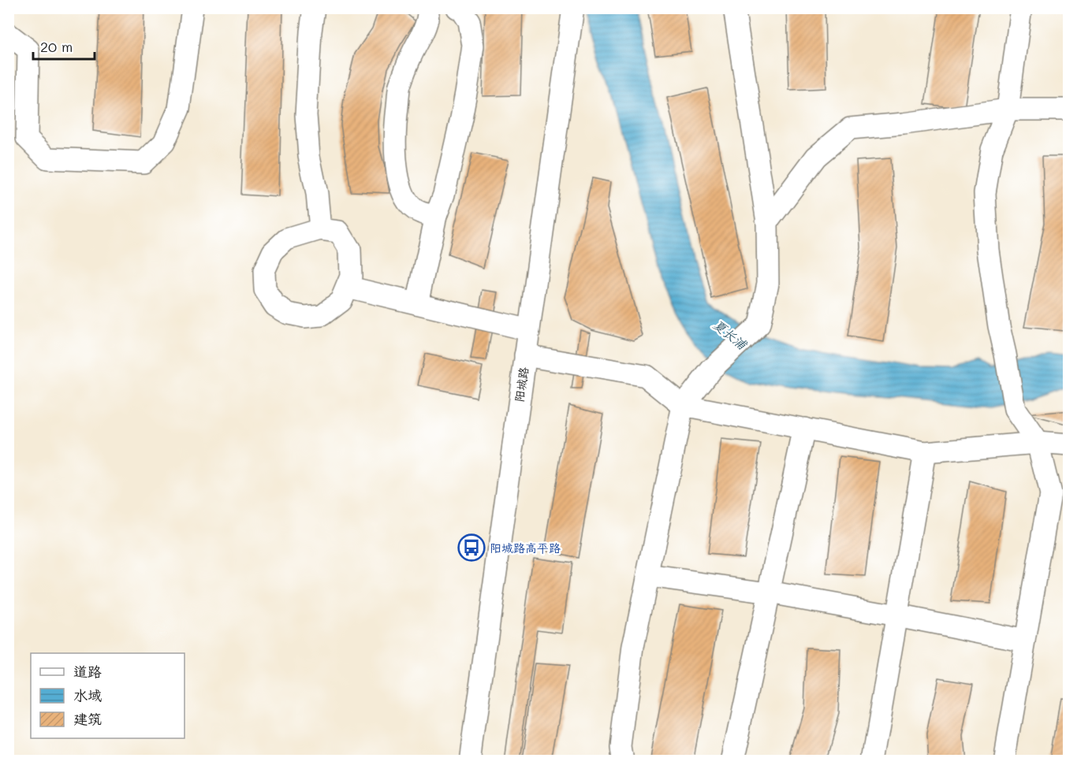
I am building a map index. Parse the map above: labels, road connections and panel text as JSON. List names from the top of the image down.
{
  "streets": {
    "street": ["阳城路"]
  },
  "water": ["夏长浦"],
  "places": {
    "bus stop": ["阳城路高平路"]
  },
  "legend": ["道路", "水域", "建筑"],
  "scale_bar": "20 m"
}
